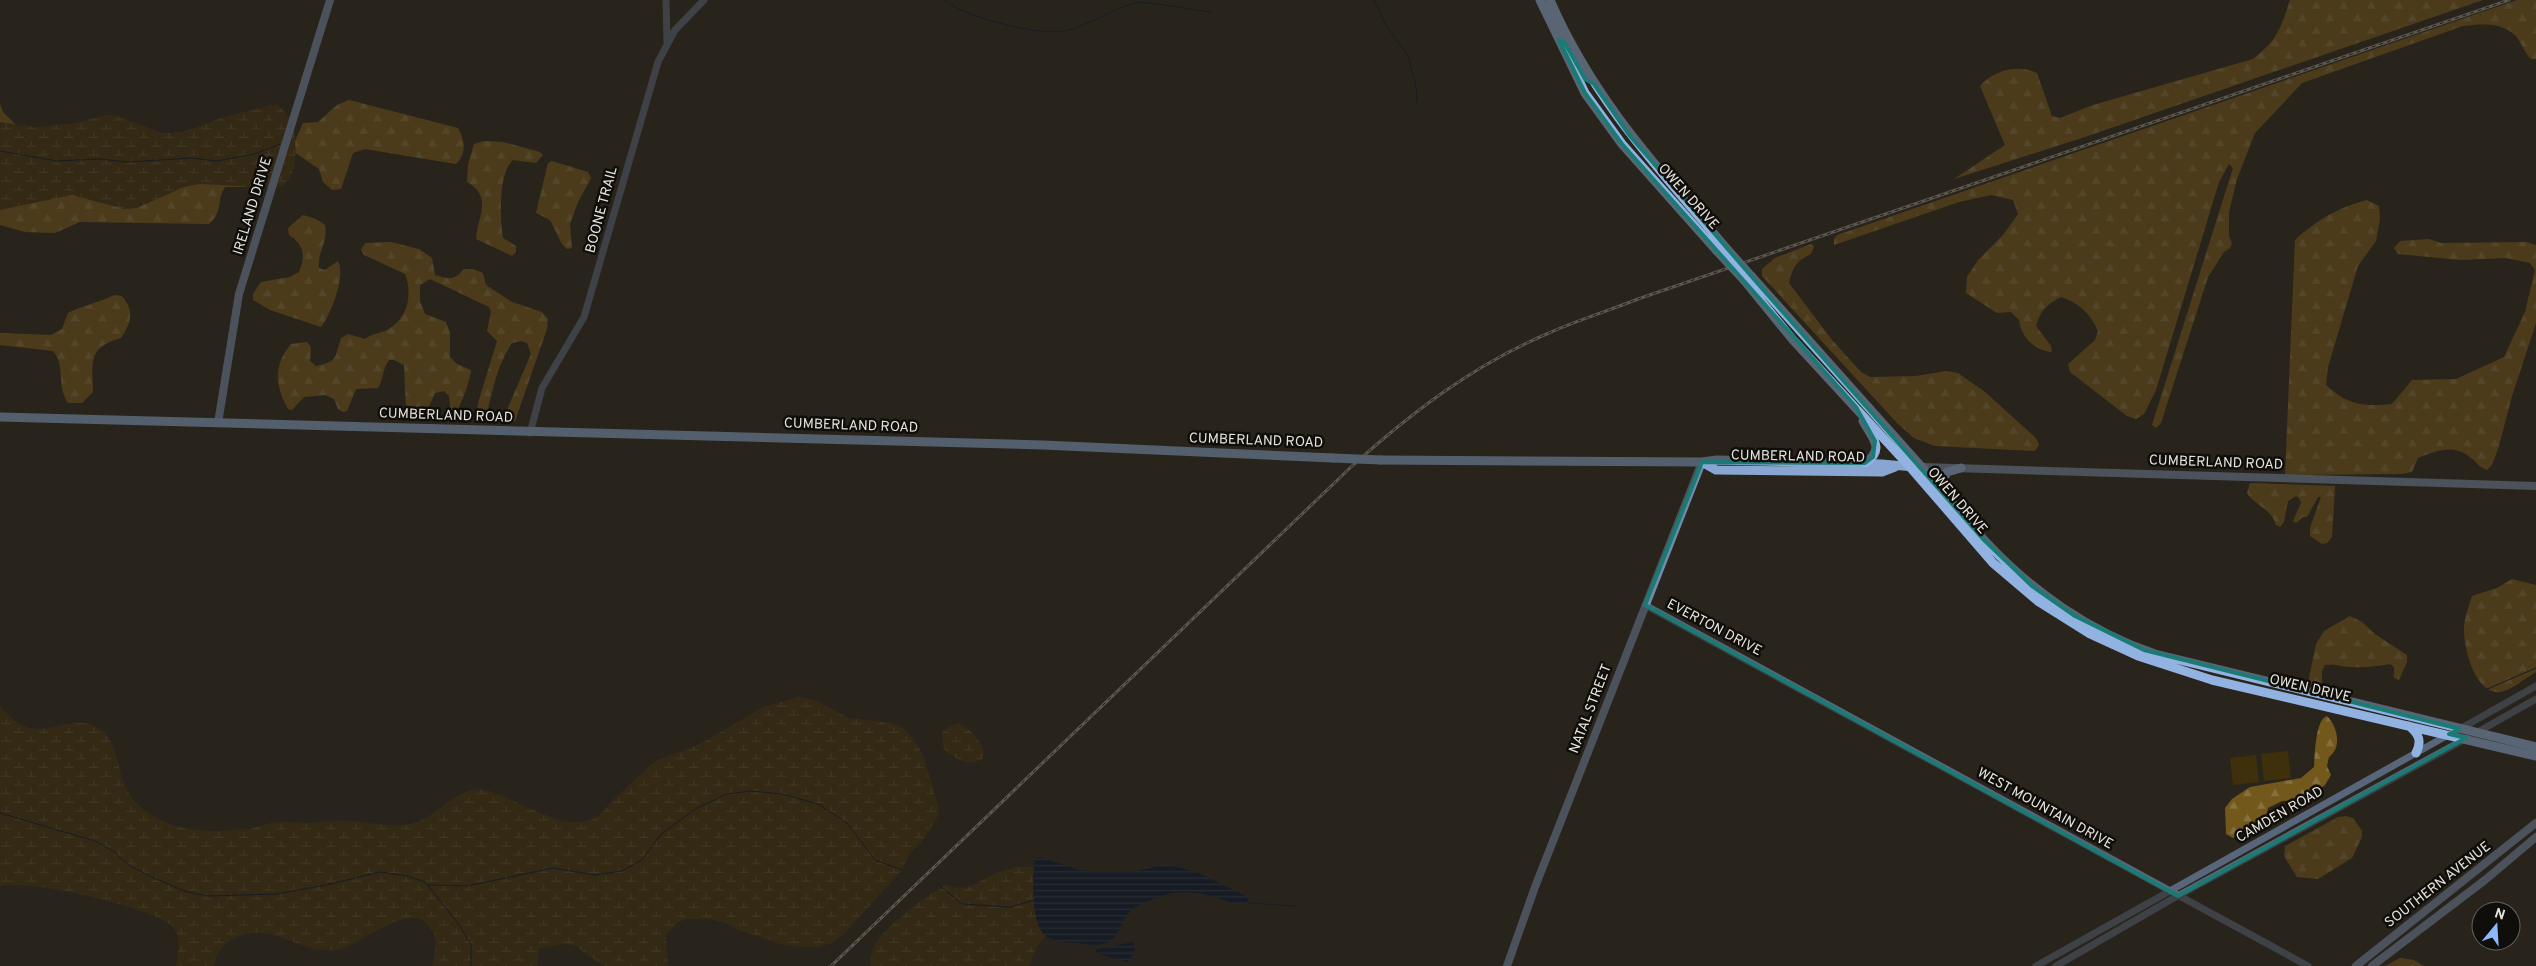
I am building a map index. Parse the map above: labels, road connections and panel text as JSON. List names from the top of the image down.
{
  "streets": {
    "highway": ["OWEN DRIVE"],
    "main road": [
      "IRELAND DRIVE",
      "CUMBERLAND ROAD",
      "NATAL STREET",
      "SOUTHERN AVENUE"
    ],
    "street": [
      "BOONE TRAIL",
      "EVERTON DRIVE",
      "WEST MOUNTAIN DRIVE",
      "CAMDEN ROAD"
    ]
  },
  "crossings": [
    ["OWEN DRIVE", "CUMBERLAND ROAD"],
    ["OWEN DRIVE", "CAMDEN ROAD"],
    ["IRELAND DRIVE", "CUMBERLAND ROAD"],
    ["BOONE TRAIL", "CUMBERLAND ROAD"],
    ["CUMBERLAND ROAD", "NATAL STREET"],
    ["EVERTON DRIVE", "NATAL STREET"],
    ["EVERTON DRIVE", "WEST MOUNTAIN DRIVE"],
    ["WEST MOUNTAIN DRIVE", "CAMDEN ROAD"]
  ],
  "north": "top"
}
